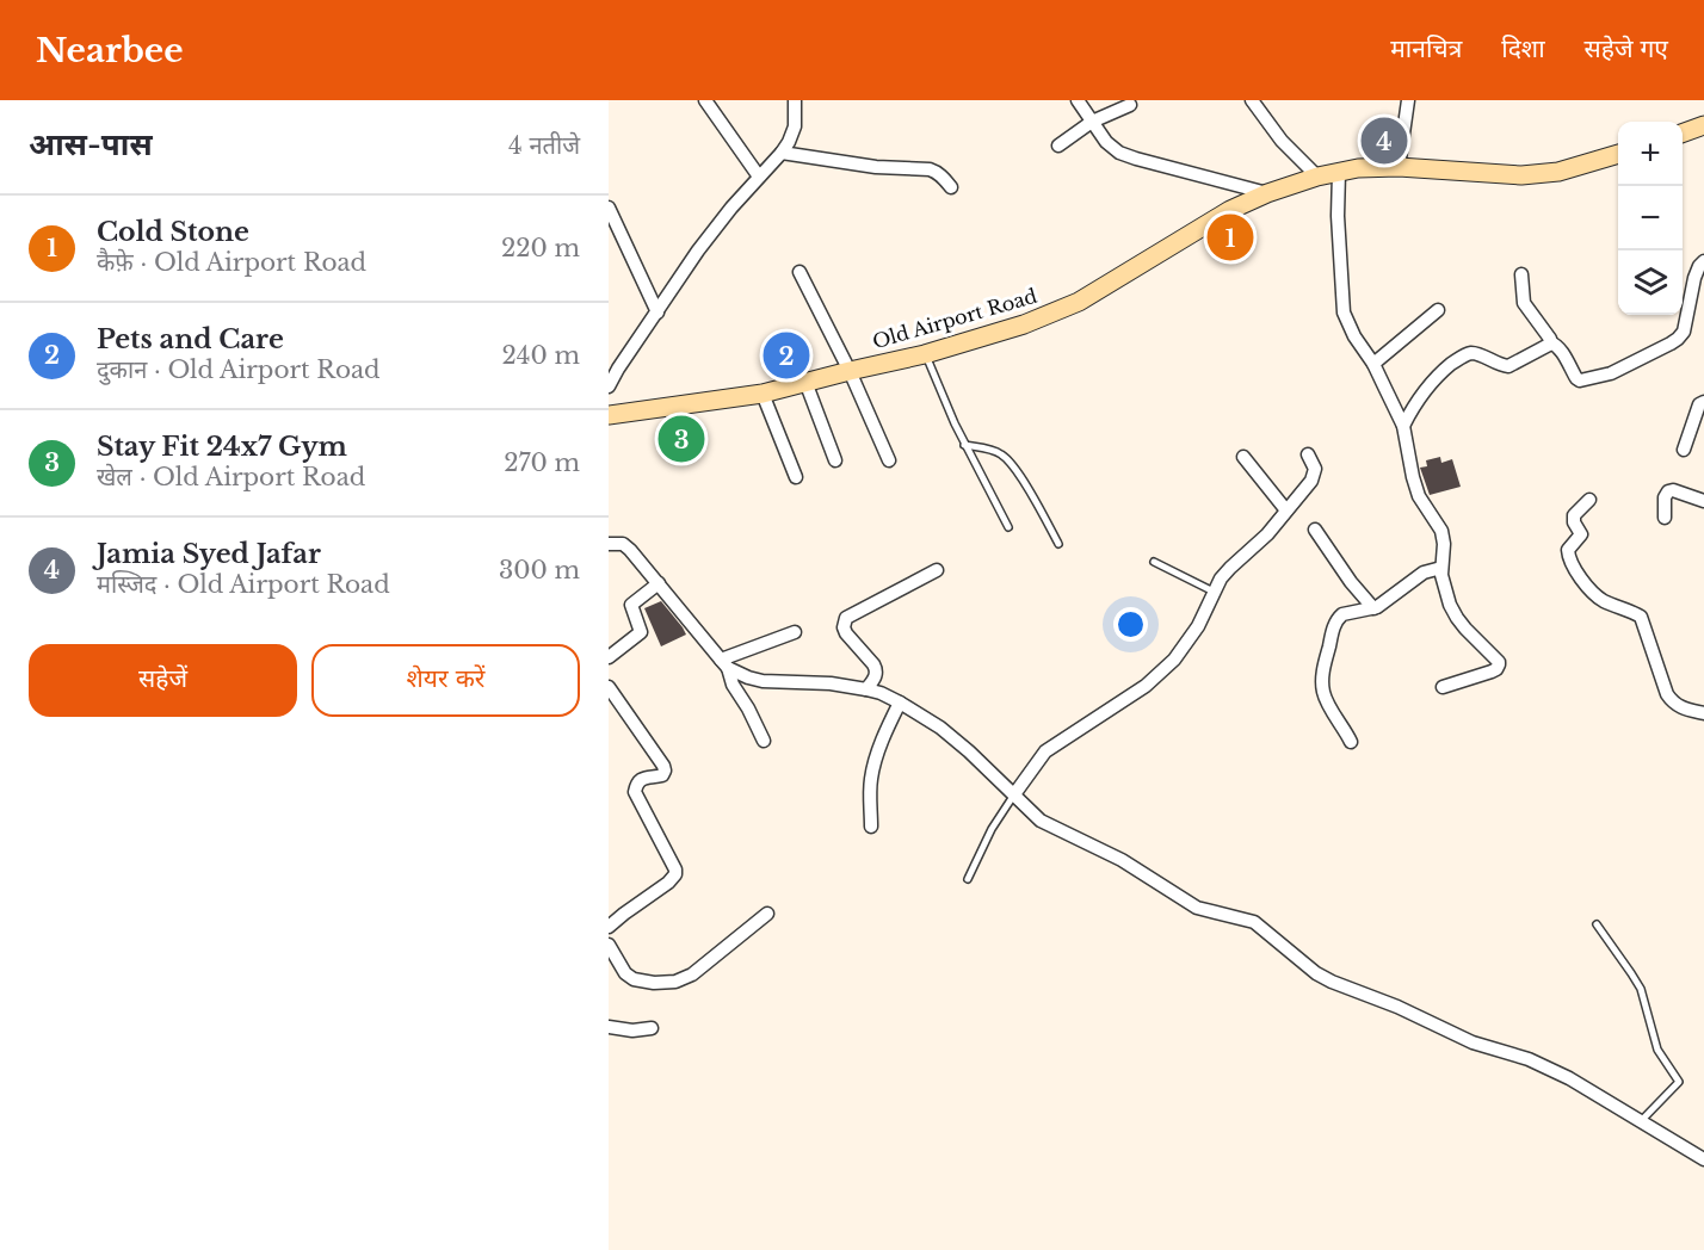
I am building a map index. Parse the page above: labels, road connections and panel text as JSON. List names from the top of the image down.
{
  "streets": {
    "main road": ["Old Airport Road"]
  },
  "page": {
    "header": "Nearbee",
    "nav": ["मानचित्र", "दिशा", "सहेजे गए"],
    "heading": ["आस-पास", "4 नतीजे"],
    "pins": [
      "4",
      "1",
      "2",
      "3"
    ],
    "map_buttons": ["+", "−"],
    "list": [
      {
        "mark": "1",
        "name": "Cold Stone",
        "note": "कैफ़े · Old Airport Road",
        "value": "220 m"
      },
      {
        "mark": "2",
        "name": "Pets and Care",
        "note": "दुकान · Old Airport Road",
        "value": "240 m"
      },
      {
        "mark": "3",
        "name": "Stay Fit 24x7 Gym",
        "note": "खेल · Old Airport Road",
        "value": "270 m"
      },
      {
        "mark": "4",
        "name": "Jamia Syed Jafar",
        "note": "मस्जिद · Old Airport Road",
        "value": "300 m"
      }
    ],
    "buttons": ["सहेजें", "शेयर करें"]
  }
}
